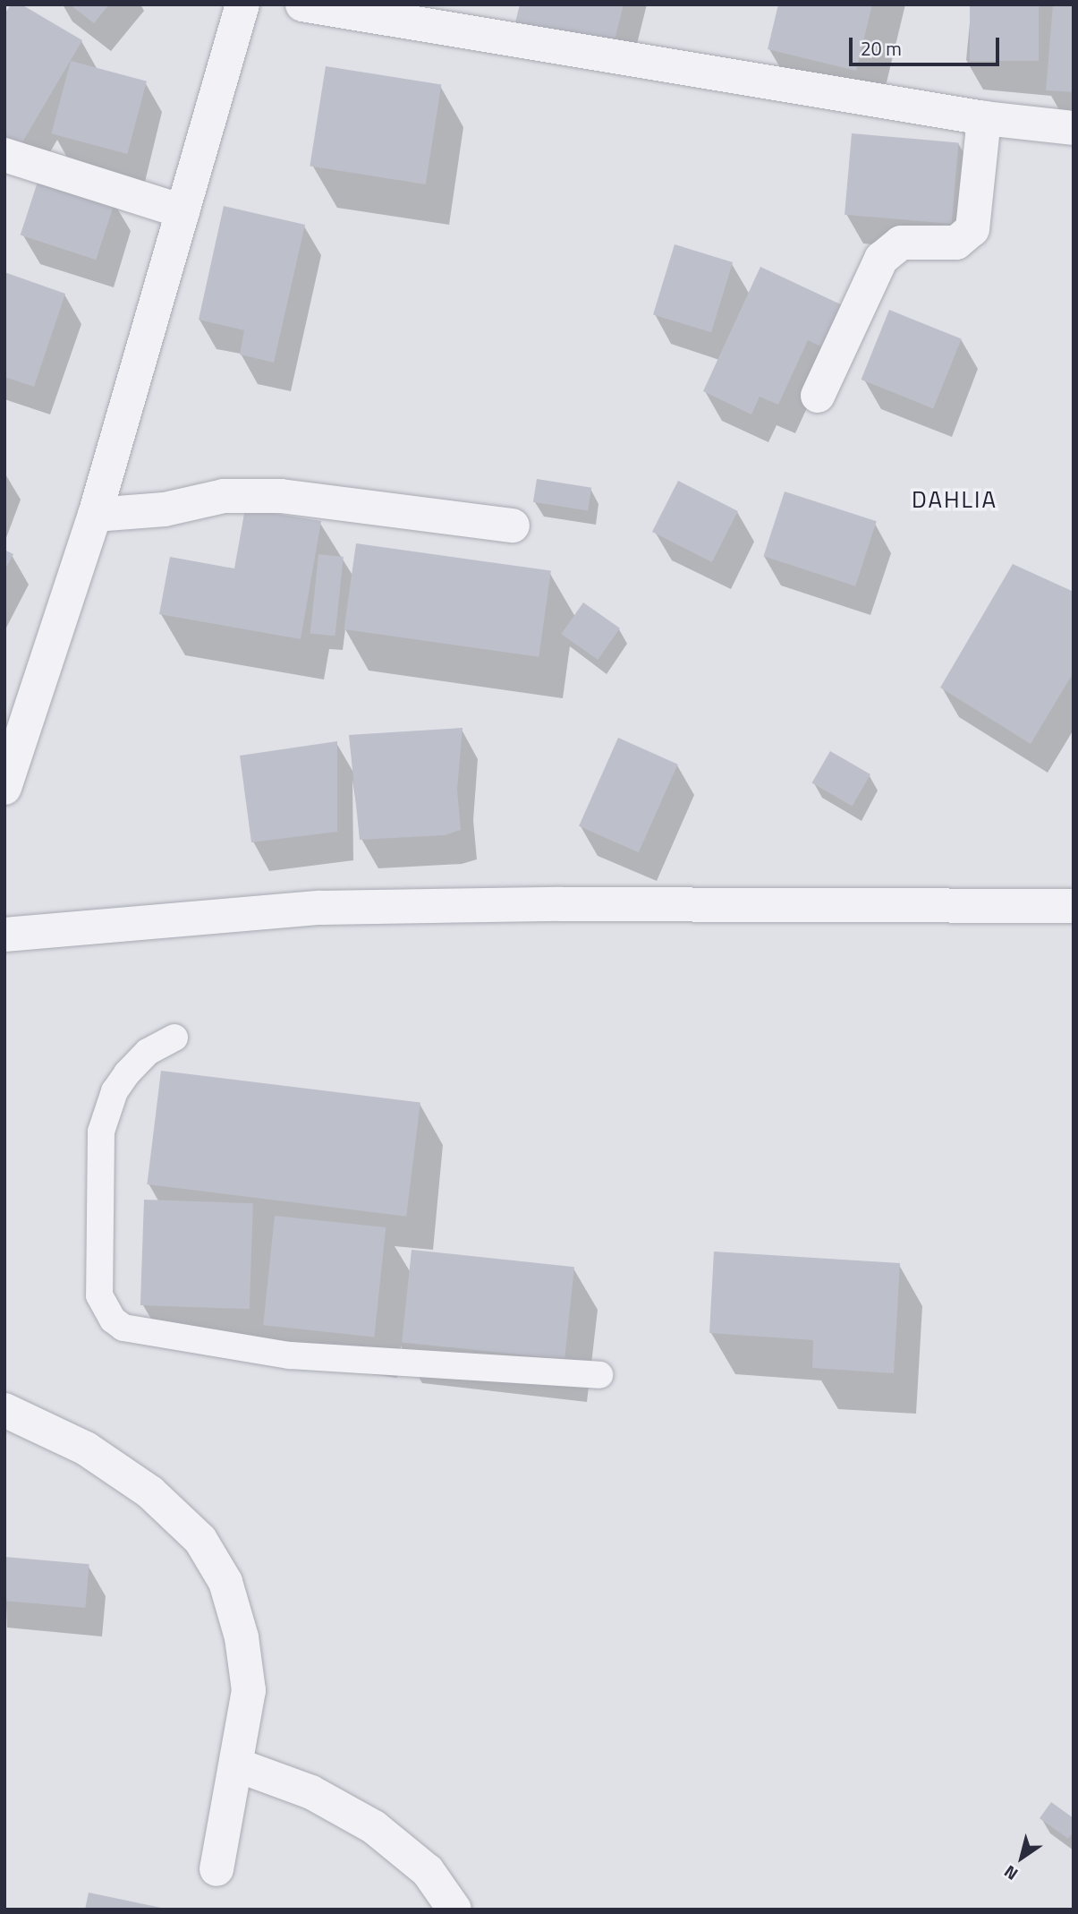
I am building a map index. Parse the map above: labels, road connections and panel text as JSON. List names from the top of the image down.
{
  "districts": ["DAHLIA"],
  "scale_bar": "20 m",
  "north": "bottom left"
}
